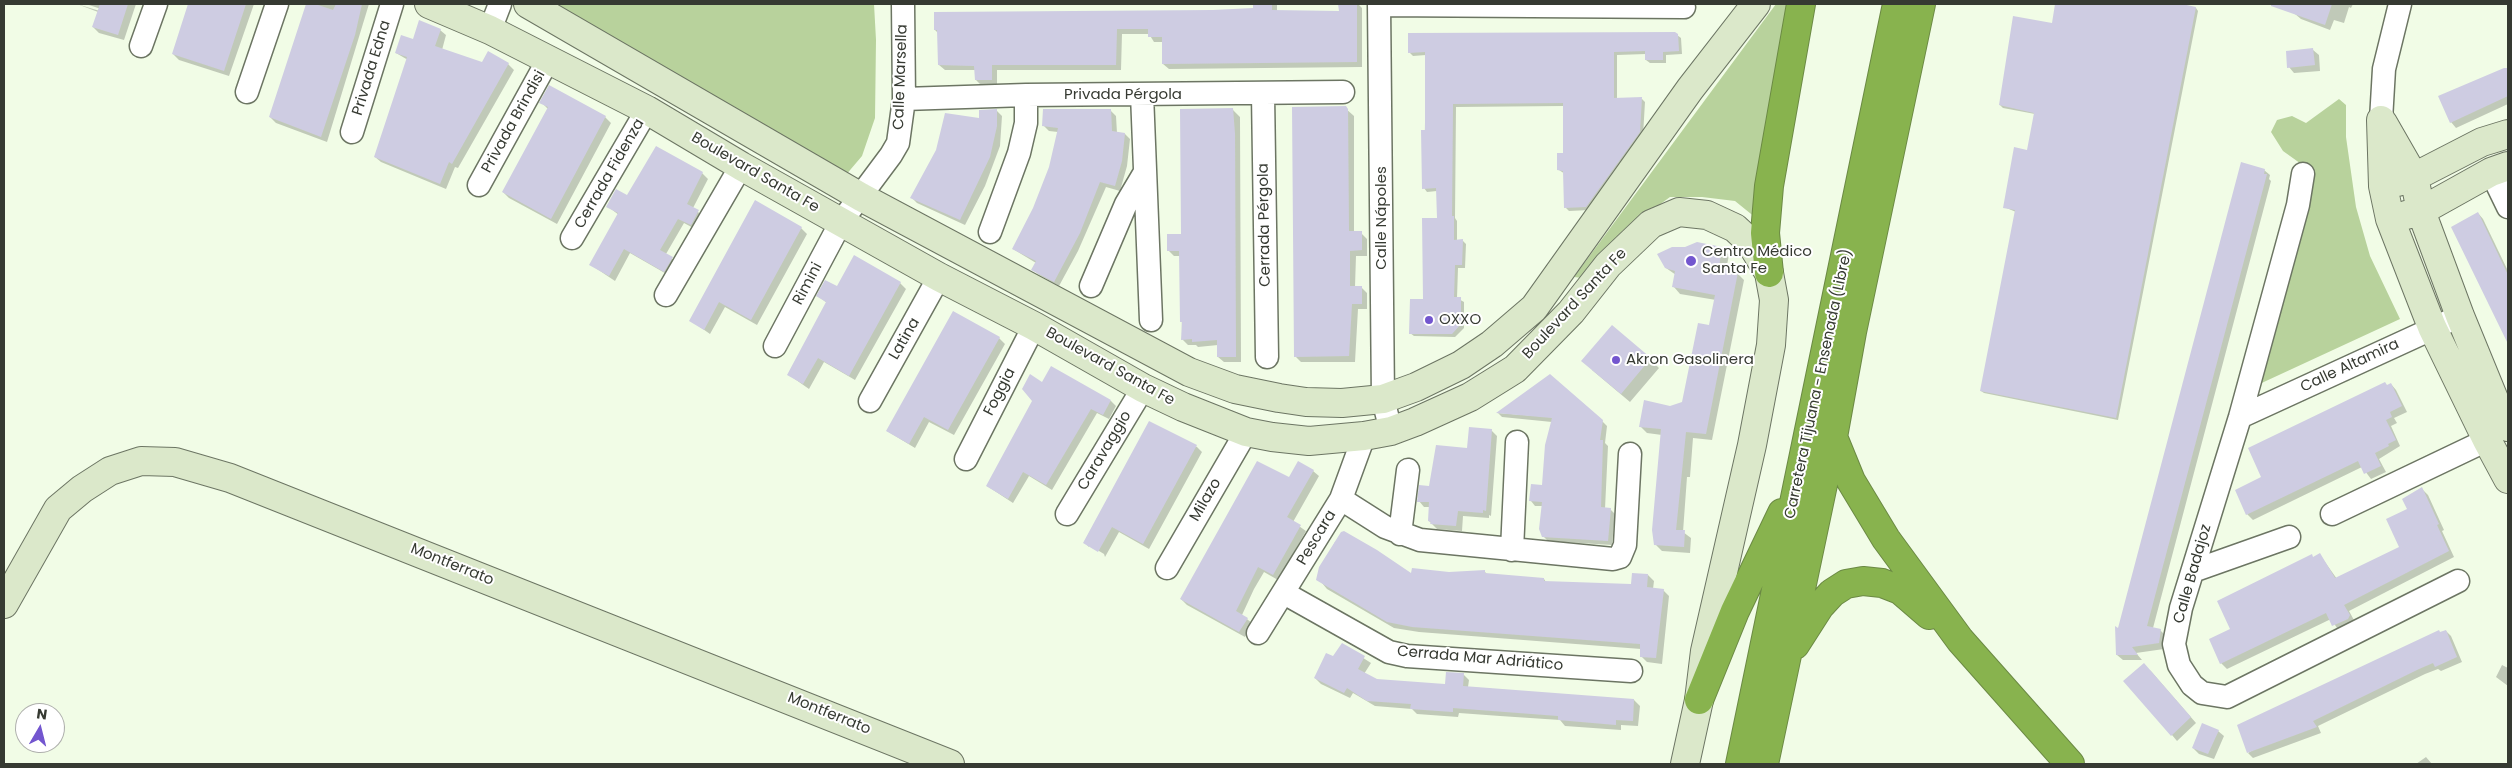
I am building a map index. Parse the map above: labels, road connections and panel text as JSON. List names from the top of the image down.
{
  "streets": {
    "highway": ["Carretera Tijuana - Ensenada (Libre)"],
    "main road": ["Boulevard Santa Fe", "Montferrato"],
    "street": [
      "Privada Edna",
      "Calle Marsella",
      "Privada Pérgola",
      "Privada Brindisi",
      "Cerrada Fidenza",
      "Calle Nápoles",
      "Cerrada Pérgola",
      "Rimini",
      "Latina",
      "Calle Altamira",
      "Foggia",
      "Caravaggio",
      "Milazo",
      "Pescara",
      "Calle Badajoz",
      "Cerrada Mar Adriático"
    ]
  },
  "crossings": [
    ["Calle Marsella", "Privada Pérgola"],
    ["Calle Marsella", "Boulevard Santa Fe"],
    ["Calle Marsella", "Rimini"],
    ["Privada Pérgola", "Cerrada Pérgola"],
    ["Privada Brindisi", "Boulevard Santa Fe"],
    ["Boulevard Santa Fe", "Cerrada Fidenza"],
    ["Boulevard Santa Fe", "Calle Nápoles"],
    ["Boulevard Santa Fe", "Rimini"],
    ["Boulevard Santa Fe", "Latina"],
    ["Boulevard Santa Fe", "Foggia"],
    ["Boulevard Santa Fe", "Caravaggio"],
    ["Boulevard Santa Fe", "Milazo"],
    ["Boulevard Santa Fe", "Pescara"],
    ["Calle Altamira", "Calle Badajoz"],
    ["Pescara", "Cerrada Mar Adriático"]
  ],
  "places": ["Centro Médico Santa Fe", "OXXO", "Akron Gasolinera"],
  "north": "top"
}
